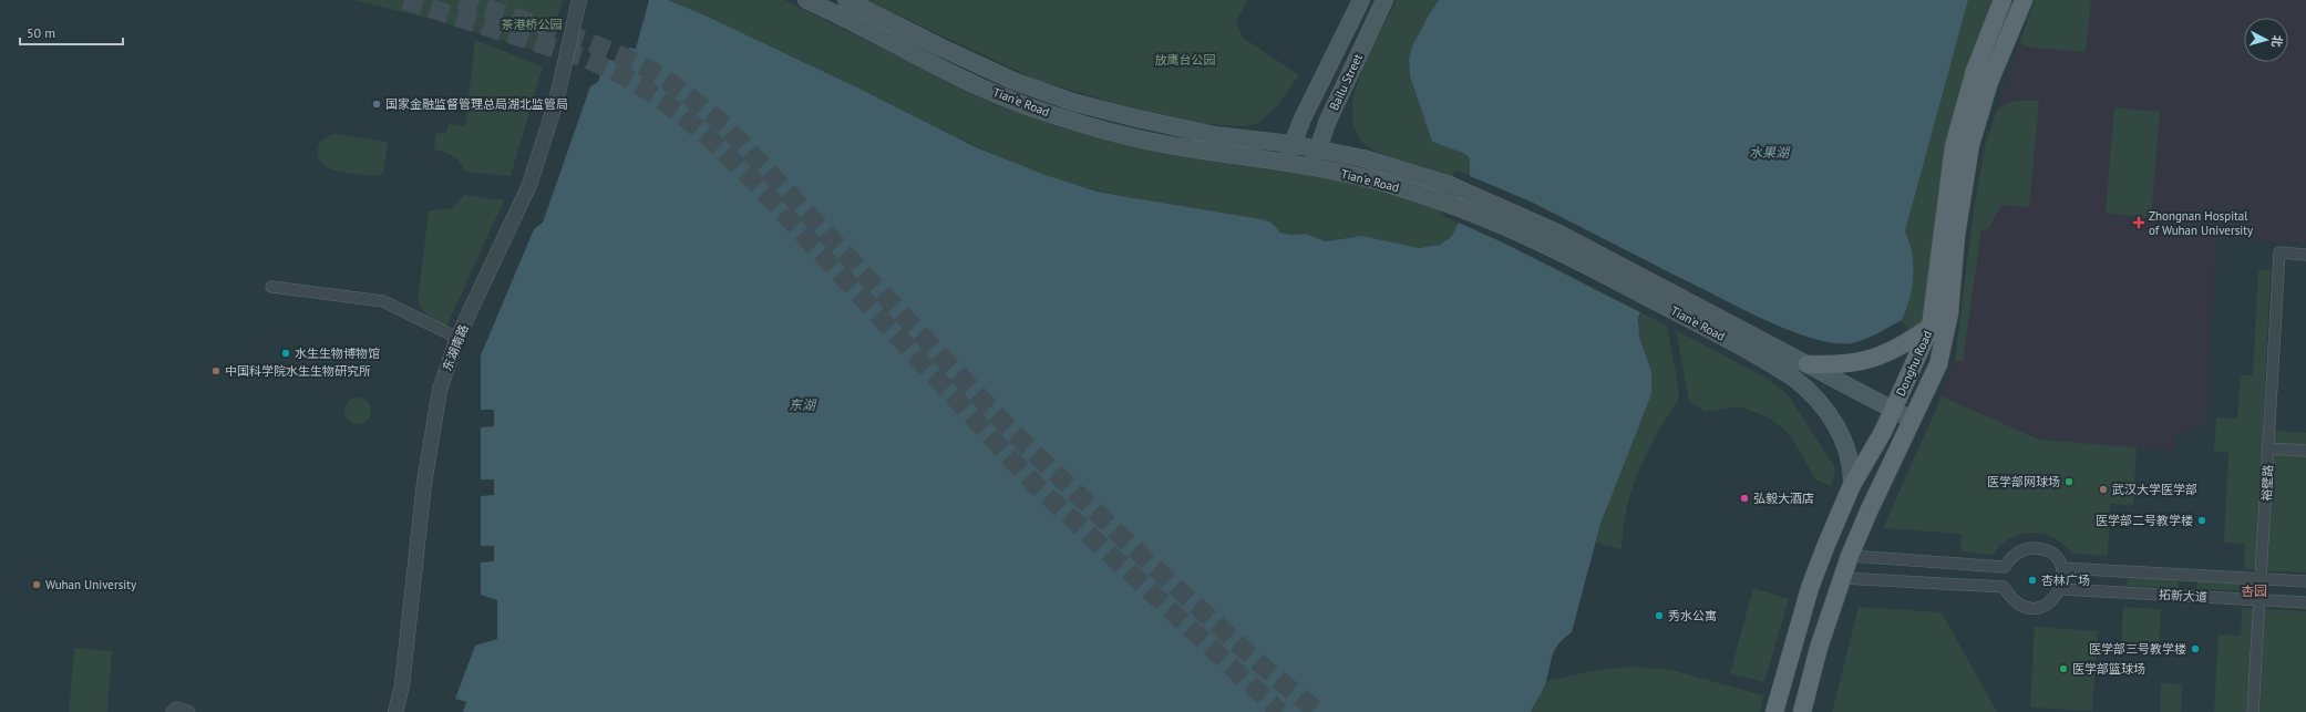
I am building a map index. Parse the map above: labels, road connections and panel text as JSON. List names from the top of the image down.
{
  "streets": {
    "main road": ["Bailu Street", "Tian'e Road", "Donghu Road"],
    "street": ["东湖南路", "裕壁路", "拓新大道"]
  },
  "crossings": [
    ["Bailu Street", "Tian'e Road"],
    ["Tian'e Road", "Donghu Road"],
    ["裕壁路", "拓新大道"]
  ],
  "districts": ["杏园"],
  "water": ["水果湖", "东湖"],
  "parks": ["茶港桥公园", "放鹰台公园"],
  "places": {
    "other": [
      "国家金融监督管理总局湖北监管局",
      "水生生物博物馆",
      "中国科学院水生生物研究所",
      "医学部网球场",
      "武汉大学医学部",
      "弘毅大酒店",
      "医学部二号教学楼",
      "杏林广场",
      "Wuhan University",
      "秀水公寓",
      "医学部三号教学楼",
      "医学部篮球场"
    ],
    "health": ["Zhongnan Hospital of Wuhan University"]
  },
  "scale_bar": "50 m",
  "north": "right"
}
